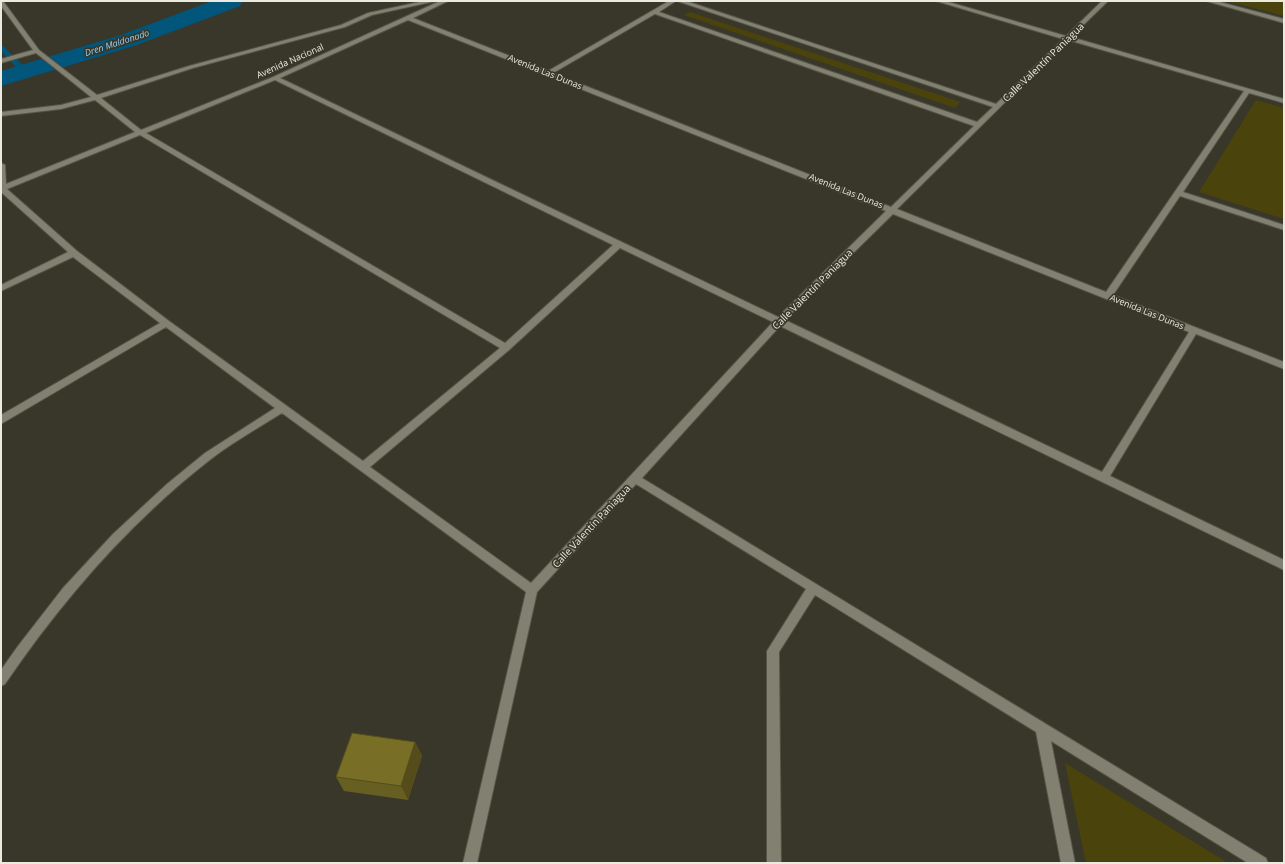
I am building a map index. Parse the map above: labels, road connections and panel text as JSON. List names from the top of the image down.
{
  "streets": {
    "street": ["Avenida Nacional", "Calle Valentín Paniagua", "Avenida Las Dunas"]
  },
  "crossings": [
    ["Avenida Nacional", "Avenida Las Dunas"],
    ["Calle Valentín Paniagua", "Avenida Las Dunas"]
  ],
  "water": ["Dren Maldonado"]
}
